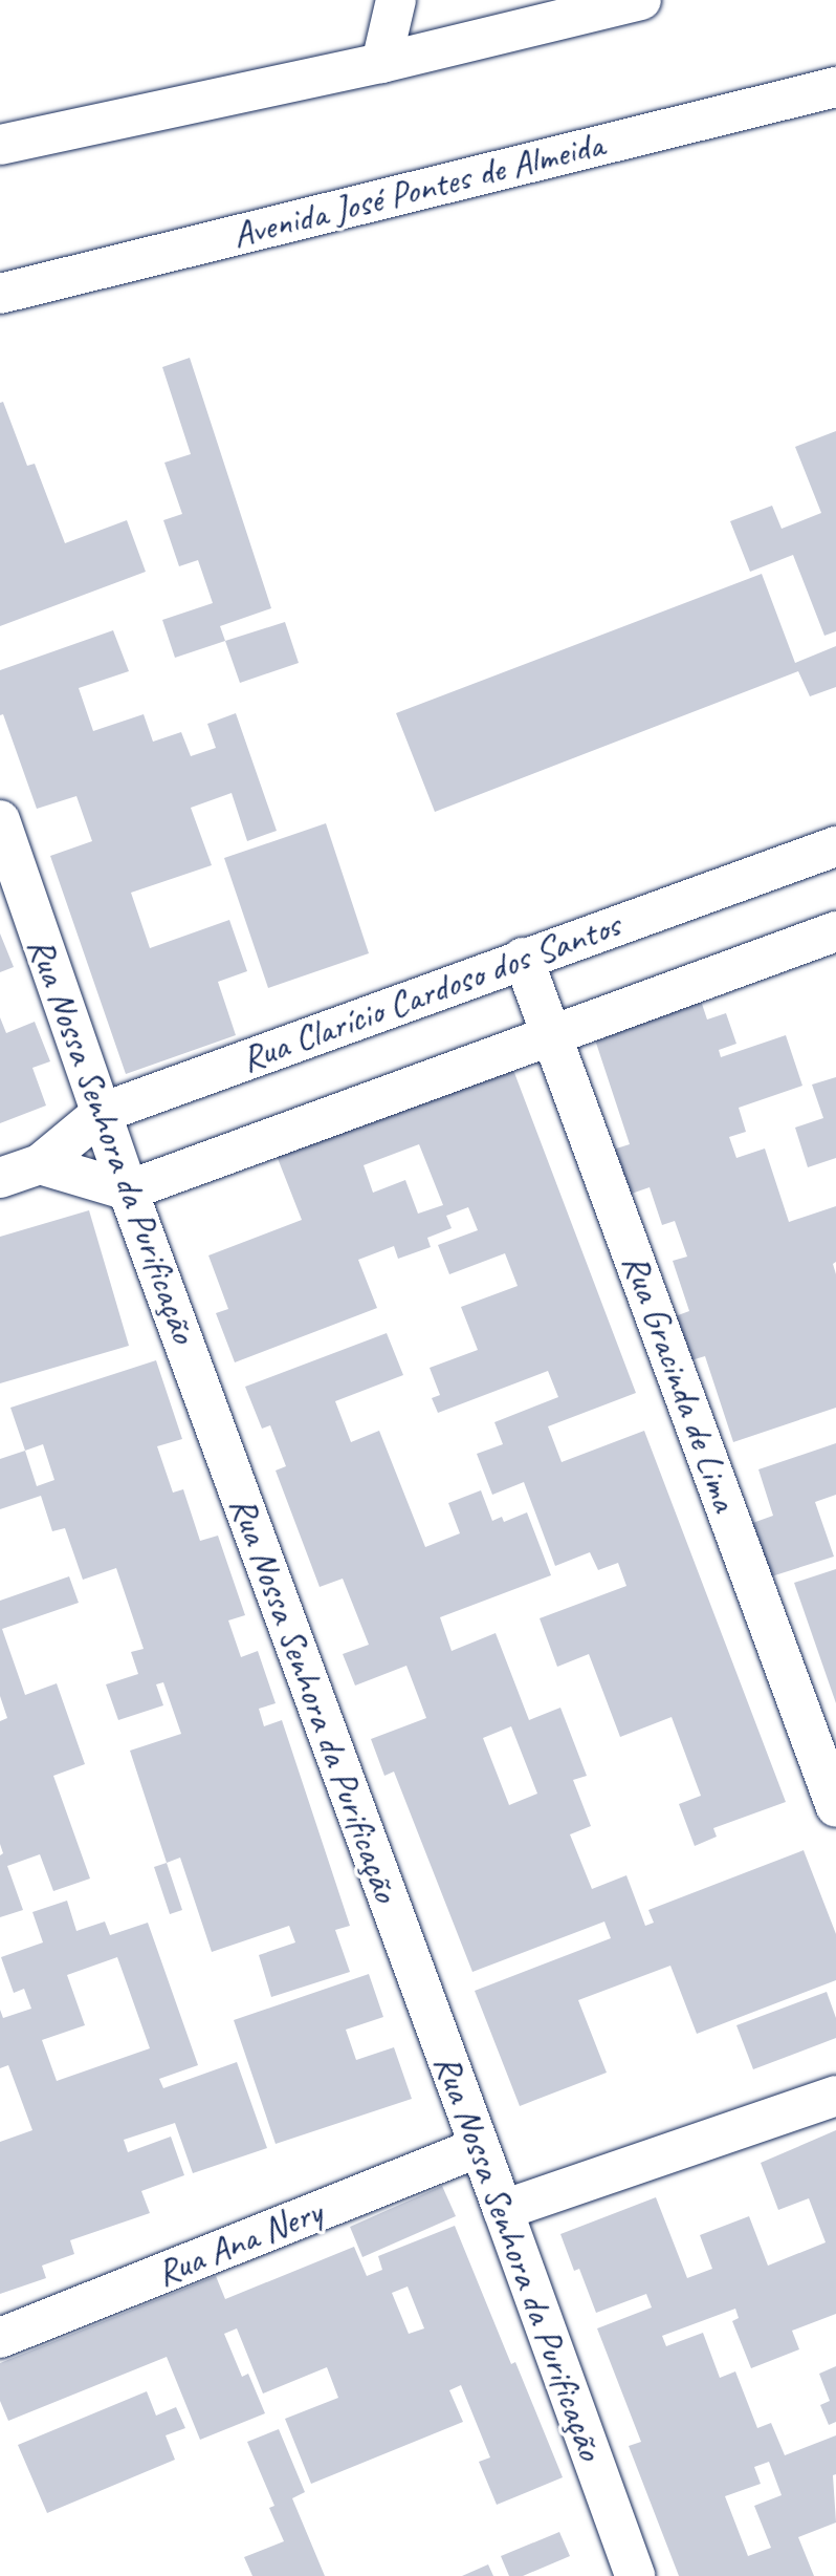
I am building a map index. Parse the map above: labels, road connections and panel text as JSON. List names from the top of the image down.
{
  "streets": {
    "street": [
      "Avenida José Pontes de Almeida",
      "Rua Clarício Cardoso dos Santos",
      "Rua Nossa Senhora da Purificação",
      "Rua Gracinda de Lima",
      "Rua Ana Nery"
    ]
  },
  "crossings": [
    ["Rua Clarício Cardoso dos Santos", "Rua Nossa Senhora da Purificação"],
    ["Rua Clarício Cardoso dos Santos", "Rua Gracinda de Lima"],
    ["Rua Nossa Senhora da Purificação", "Rua Ana Nery"]
  ]
}
